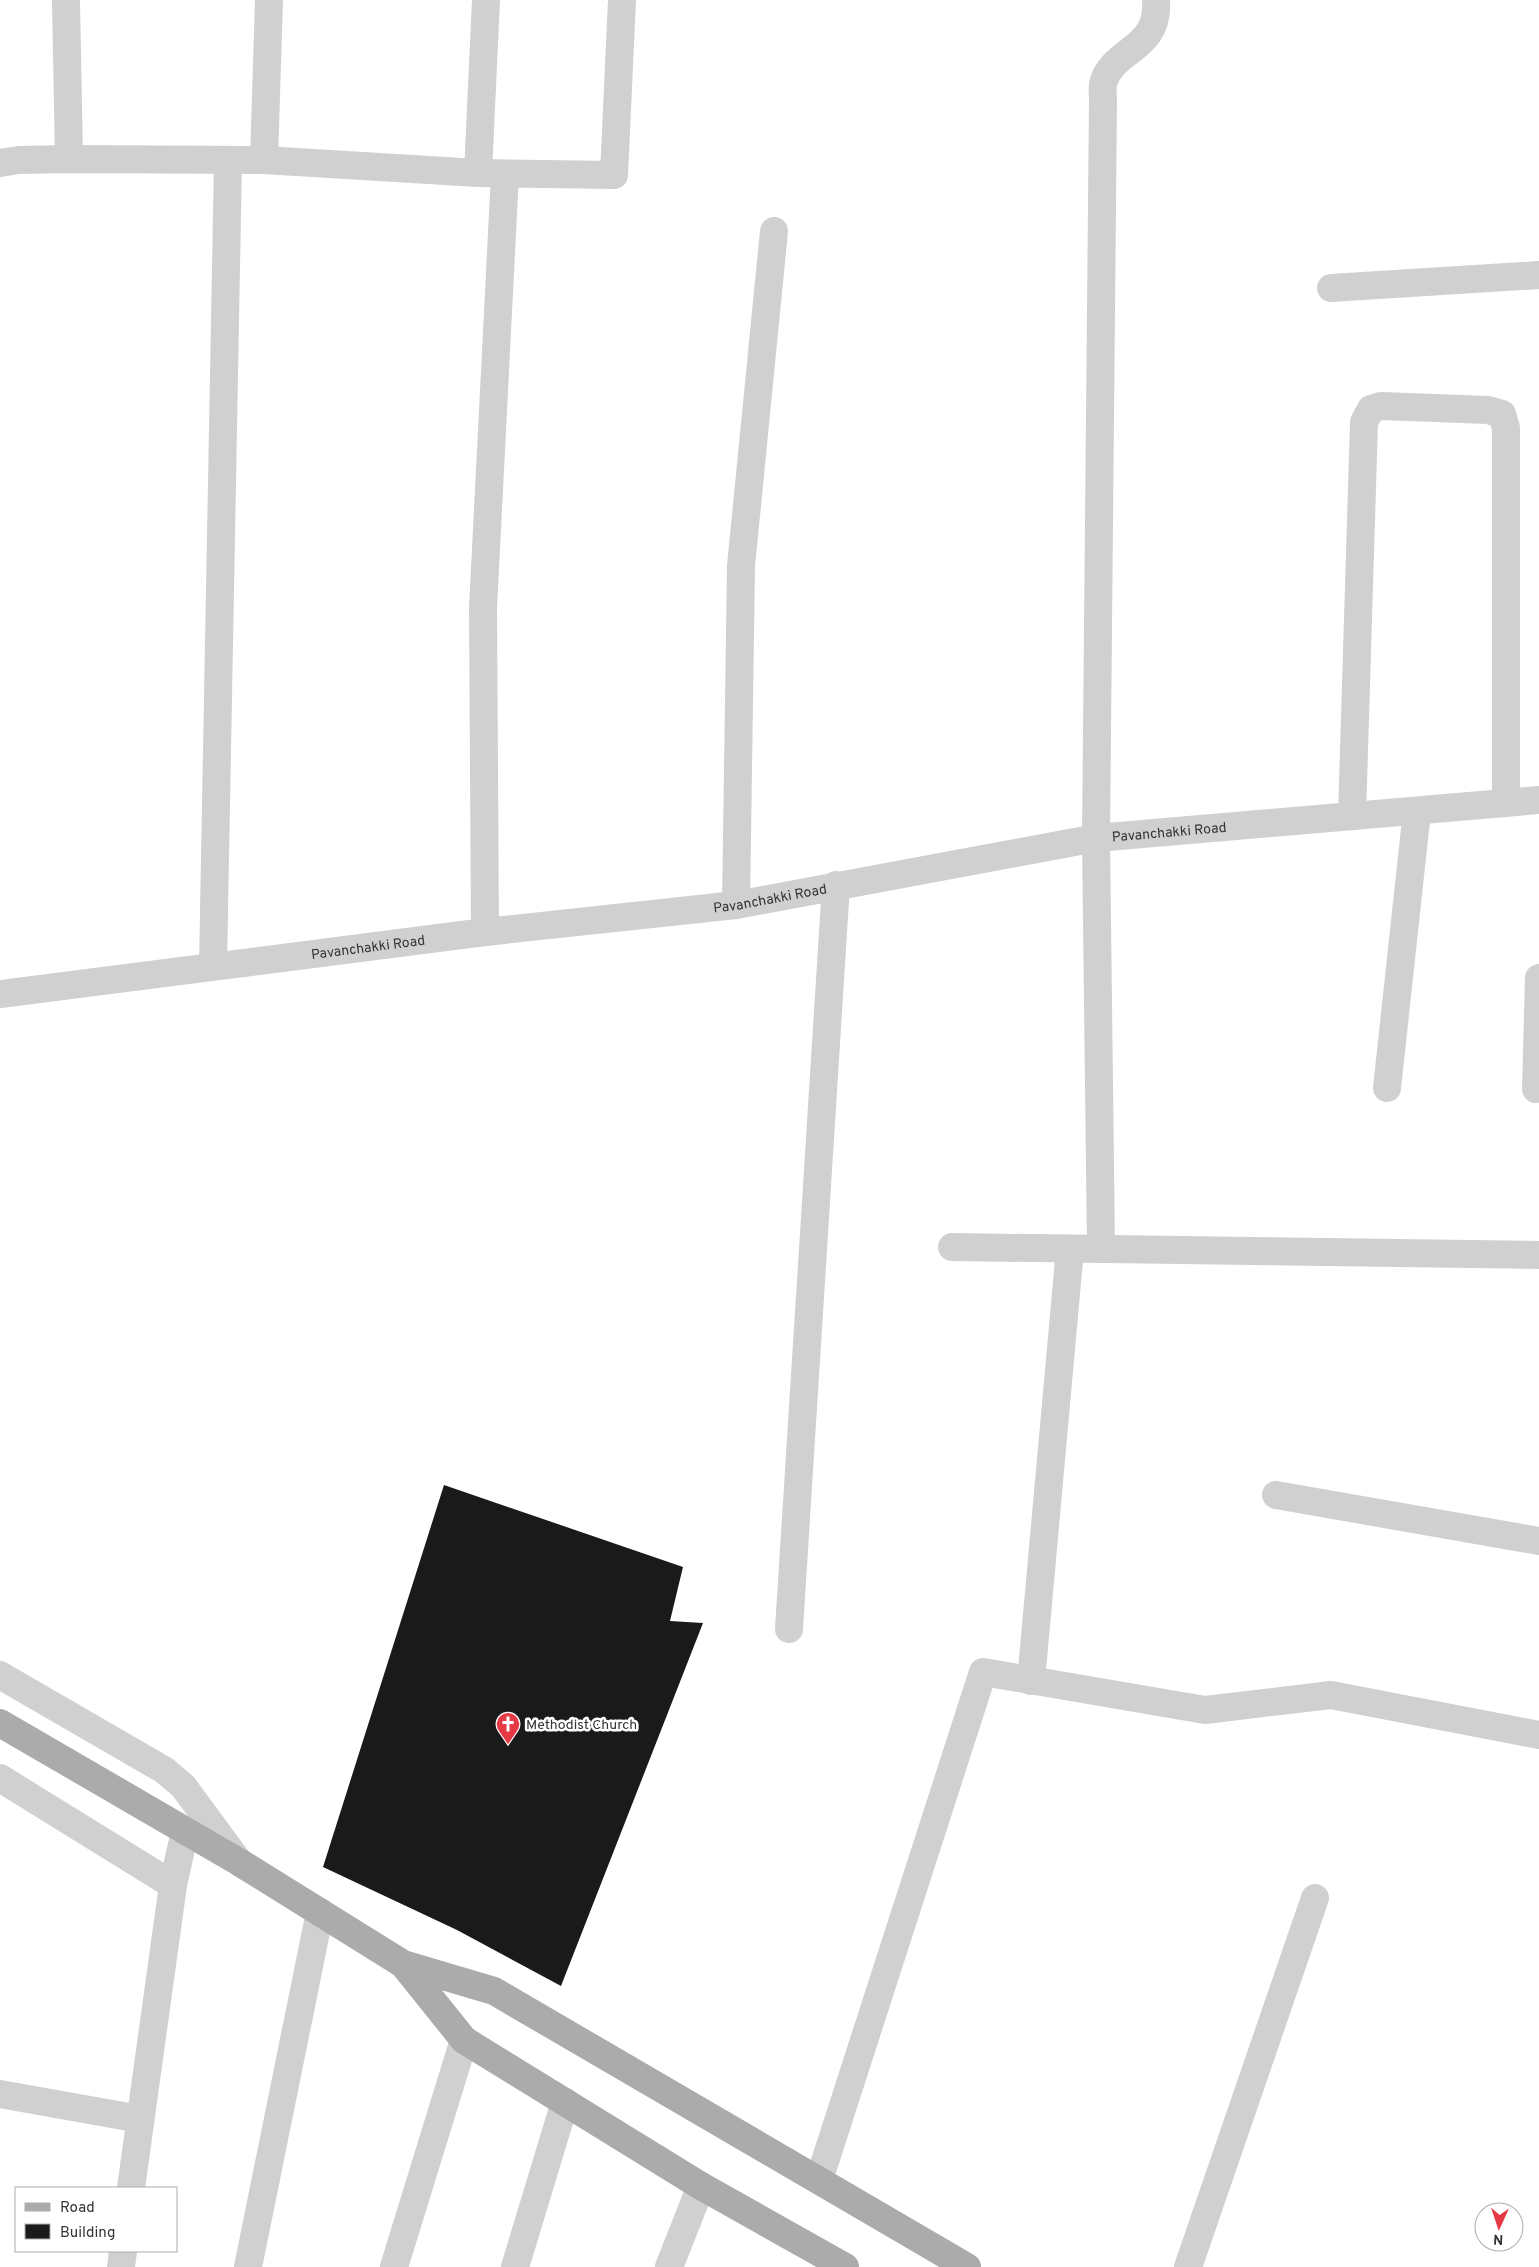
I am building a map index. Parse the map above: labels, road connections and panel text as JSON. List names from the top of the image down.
{
  "streets": {
    "street": ["Pavanchakki Road"]
  },
  "places": {
    "church": ["Methodist Church"]
  },
  "legend": ["Road", "Building"],
  "north": "bottom"
}
